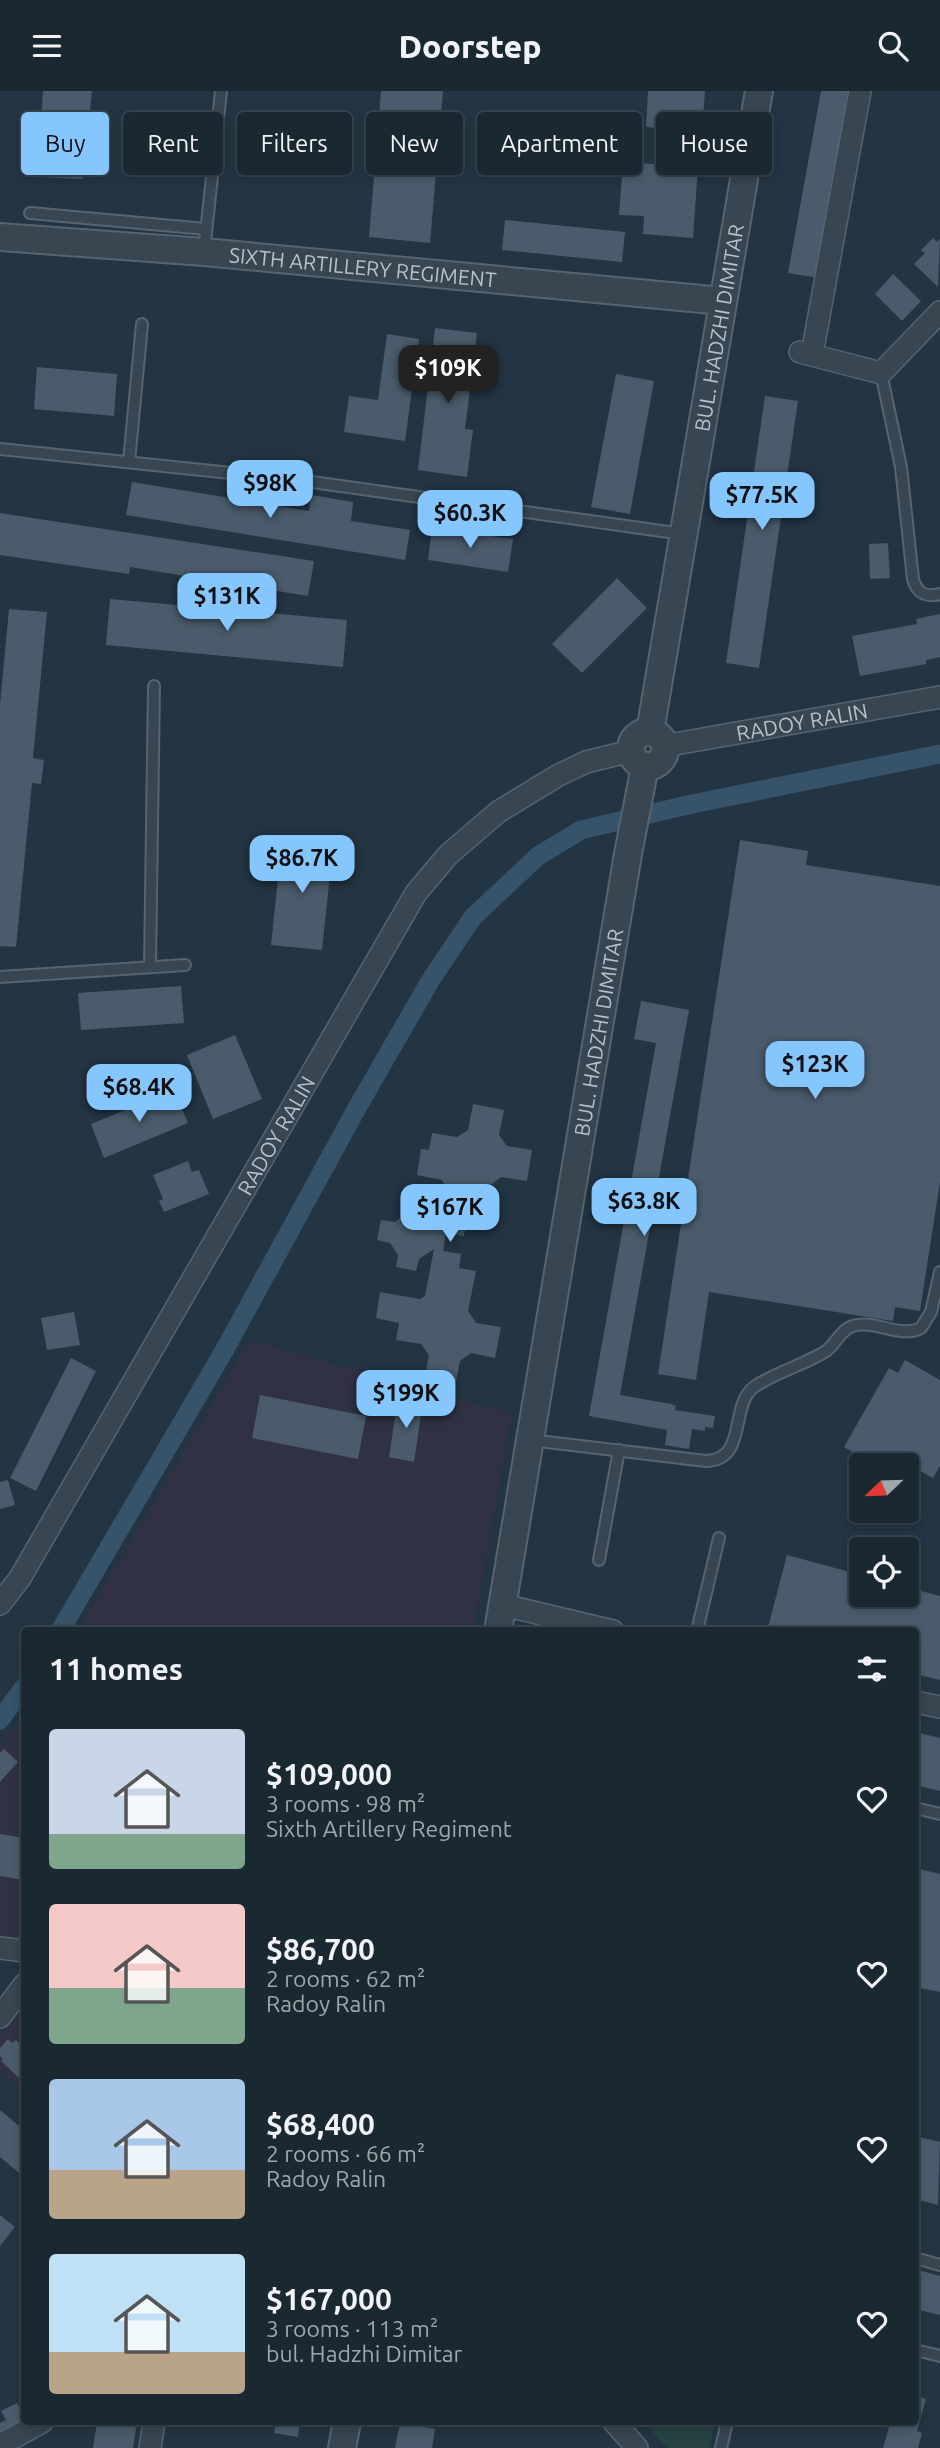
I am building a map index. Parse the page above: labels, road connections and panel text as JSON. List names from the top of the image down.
{
  "streets": {
    "street": ["SIXTH ARTILLERY REGIMENT", "BUL. HADZHI DIMITAR", "RADOY RALIN"]
  },
  "crossings": [
    ["SIXTH ARTILLERY REGIMENT", "BUL. HADZHI DIMITAR"],
    ["BUL. HADZHI DIMITAR", "RADOY RALIN"]
  ],
  "north": "bottom left",
  "page": {
    "header": "Doorstep",
    "chip": [
      "Buy",
      "Rent",
      "Filters",
      "New",
      "Apartment",
      "House"
    ],
    "price": [
      "$109K",
      "$98K",
      "$77.5K",
      "$60.3K",
      "$131K",
      "$86.7K",
      "$123K",
      "$68.4K",
      "$63.8K",
      "$167K",
      "$199K"
    ],
    "heading": "11 homes",
    "list": [
      {
        "name": "$109,000",
        "note": "3 rooms · 98 m² · Sixth Artillery Regiment"
      },
      {
        "name": "$86,700",
        "note": "2 rooms · 62 m² · Radoy Ralin"
      },
      {
        "name": "$68,400",
        "note": "2 rooms · 66 m² · Radoy Ralin"
      },
      {
        "name": "$167,000",
        "note": "3 rooms · 113 m² · bul. Hadzhi Dimitar"
      }
    ]
  }
}
